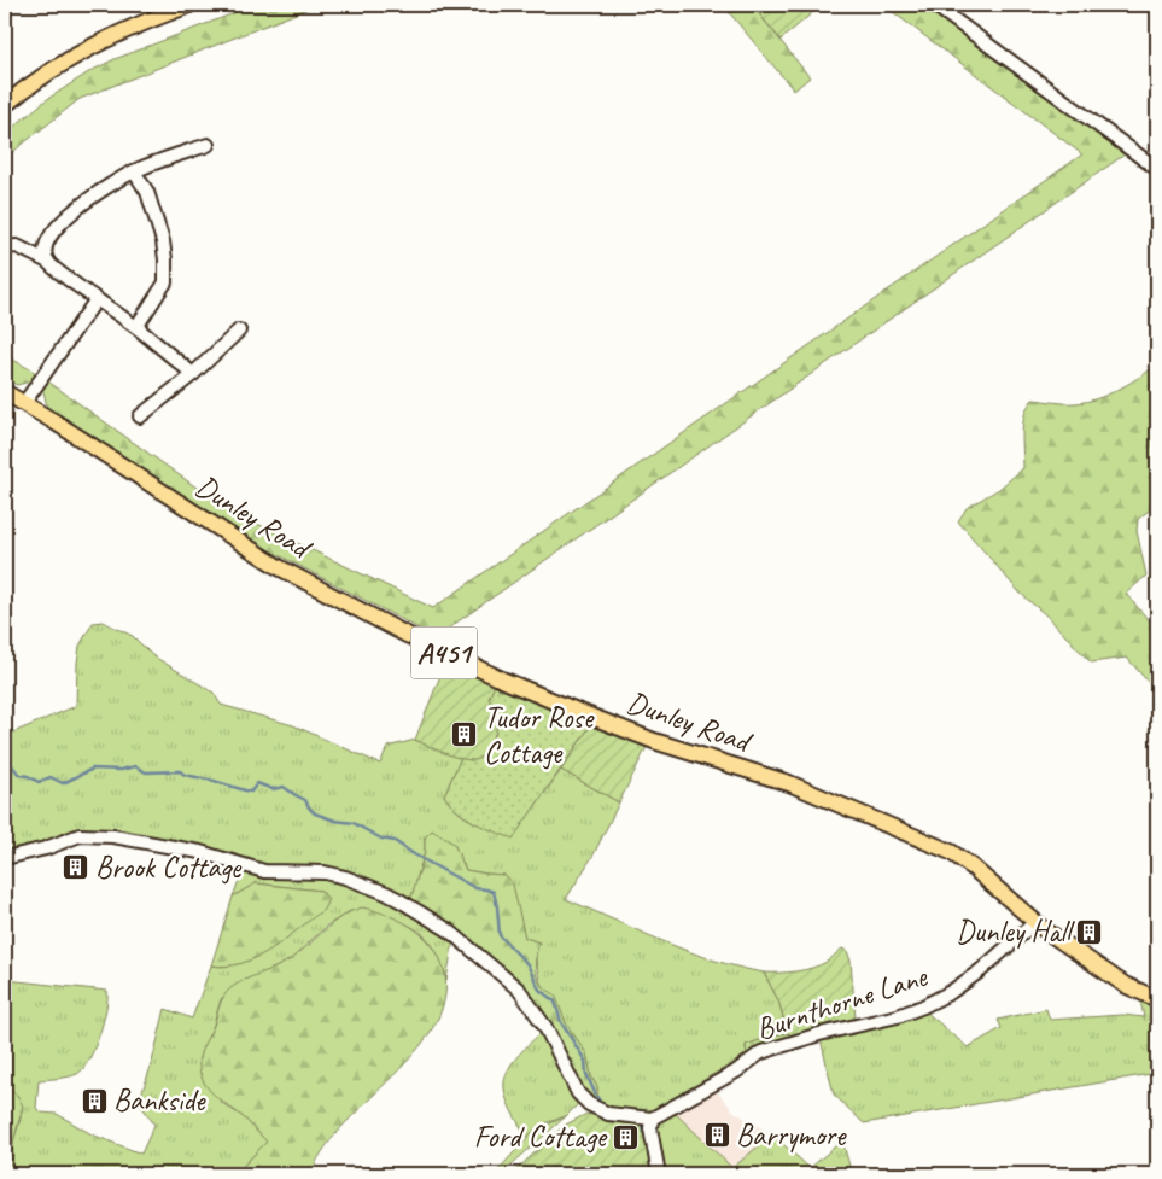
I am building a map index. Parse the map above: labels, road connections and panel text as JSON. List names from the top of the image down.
{
  "streets": {
    "main road": ["Dunley Road", "A451"],
    "street": ["Burnthorne Lane"]
  },
  "crossings": [
    ["Dunley Road", "Burnthorne Lane"]
  ],
  "places": {
    "building": [
      "Tudor Rose Cottage",
      "Brook Cottage",
      "Dunley Hall",
      "Bankside",
      "Barrymore",
      "Ford Cottage"
    ]
  }
}
